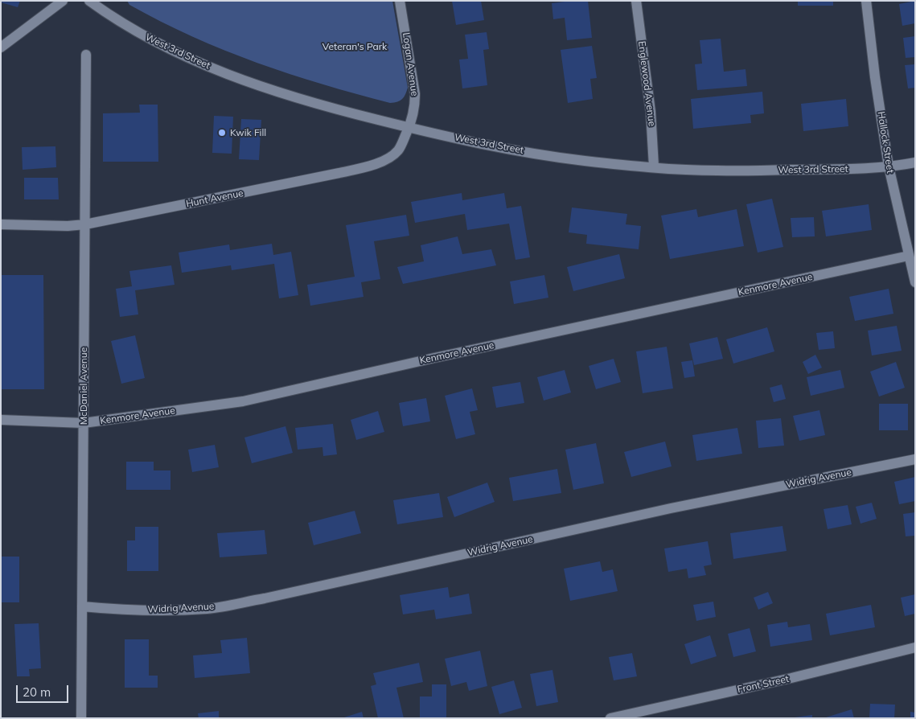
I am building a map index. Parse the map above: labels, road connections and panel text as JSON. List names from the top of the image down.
{
  "streets": {
    "street": [
      "West 3rd Street",
      "Logan Avenue",
      "Englewood Avenue",
      "Hallock Street",
      "Hunt Avenue",
      "Kenmore Avenue",
      "McDaniel Avenue",
      "Widrig Avenue",
      "Front Street"
    ]
  },
  "crossings": [
    ["West 3rd Street", "Logan Avenue"],
    ["West 3rd Street", "Englewood Avenue"],
    ["West 3rd Street", "Hallock Street"],
    ["West 3rd Street", "Hunt Avenue"],
    ["Logan Avenue", "Hunt Avenue"],
    ["Hallock Street", "Kenmore Avenue"],
    ["Hunt Avenue", "McDaniel Avenue"],
    ["Kenmore Avenue", "McDaniel Avenue"],
    ["McDaniel Avenue", "Widrig Avenue"]
  ],
  "parks": ["Veteran's Park"],
  "places": ["Kwik Fill"],
  "scale_bar": "20 m"
}
